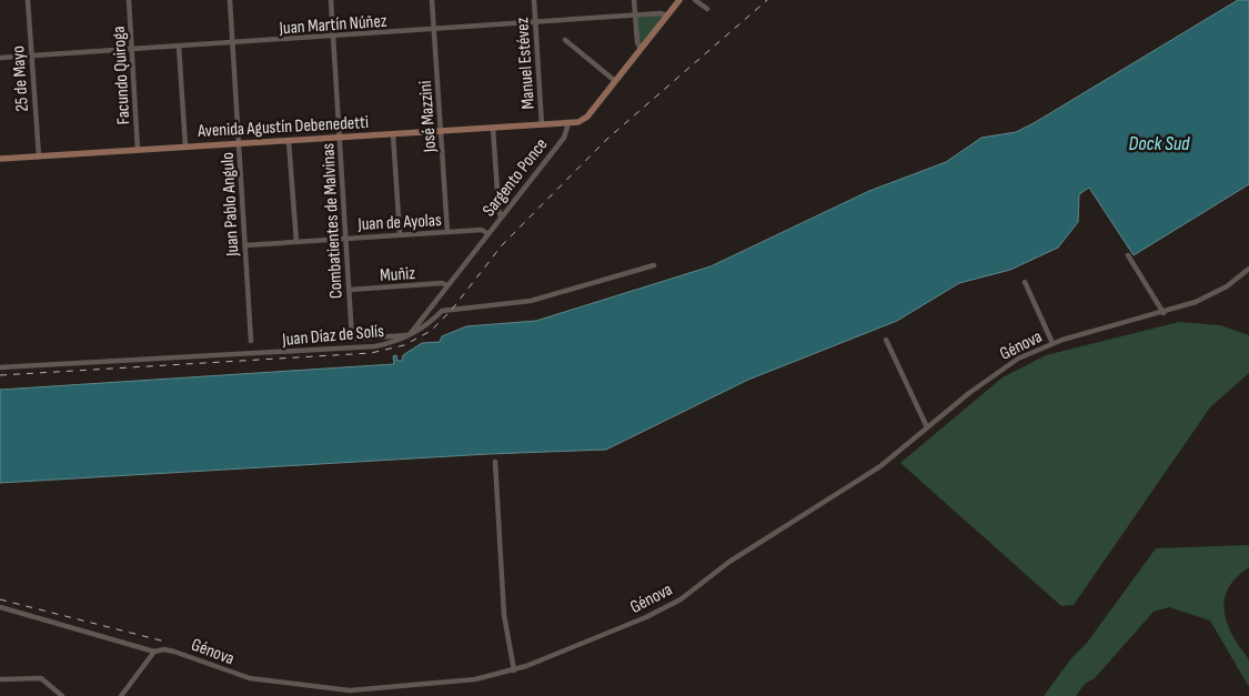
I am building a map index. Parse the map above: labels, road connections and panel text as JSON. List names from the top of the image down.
{
  "streets": {
    "main road": ["Avenida Agustín Debenedetti"],
    "street": [
      "Juan Martín Núñez",
      "Manuel Estévez",
      "Facundo Quiroga",
      "25 de Mayo",
      "José Mazzini",
      "Sargento Ponce",
      "Juan Pablo Angulo",
      "Combatientes de Malvinas",
      "Juan de Ayolas",
      "Muñiz",
      "Juan Díaz de Solís",
      "Génova"
    ]
  },
  "crossings": [
    ["Juan Martín Núñez", "Manuel Estévez"],
    ["Juan Martín Núñez", "Facundo Quiroga"],
    ["Juan Martín Núñez", "25 de Mayo"],
    ["Juan Martín Núñez", "José Mazzini"],
    ["Juan Martín Núñez", "Juan Pablo Angulo"],
    ["Juan Martín Núñez", "Combatientes de Malvinas"],
    ["Manuel Estévez", "Avenida Agustín Debenedetti"],
    ["Facundo Quiroga", "Avenida Agustín Debenedetti"],
    ["25 de Mayo", "Avenida Agustín Debenedetti"],
    ["José Mazzini", "Avenida Agustín Debenedetti"],
    ["José Mazzini", "Juan de Ayolas"],
    ["Avenida Agustín Debenedetti", "Sargento Ponce"],
    ["Avenida Agustín Debenedetti", "Juan Pablo Angulo"],
    ["Avenida Agustín Debenedetti", "Combatientes de Malvinas"],
    ["Sargento Ponce", "Combatientes de Malvinas"],
    ["Sargento Ponce", "Juan de Ayolas"],
    ["Sargento Ponce", "Muñiz"],
    ["Sargento Ponce", "Juan Díaz de Solís"],
    ["Juan Pablo Angulo", "Juan de Ayolas"],
    ["Combatientes de Malvinas", "Juan de Ayolas"],
    ["Combatientes de Malvinas", "Muñiz"],
    ["Combatientes de Malvinas", "Juan Díaz de Solís"]
  ],
  "water": ["Dock Sud"]
}
